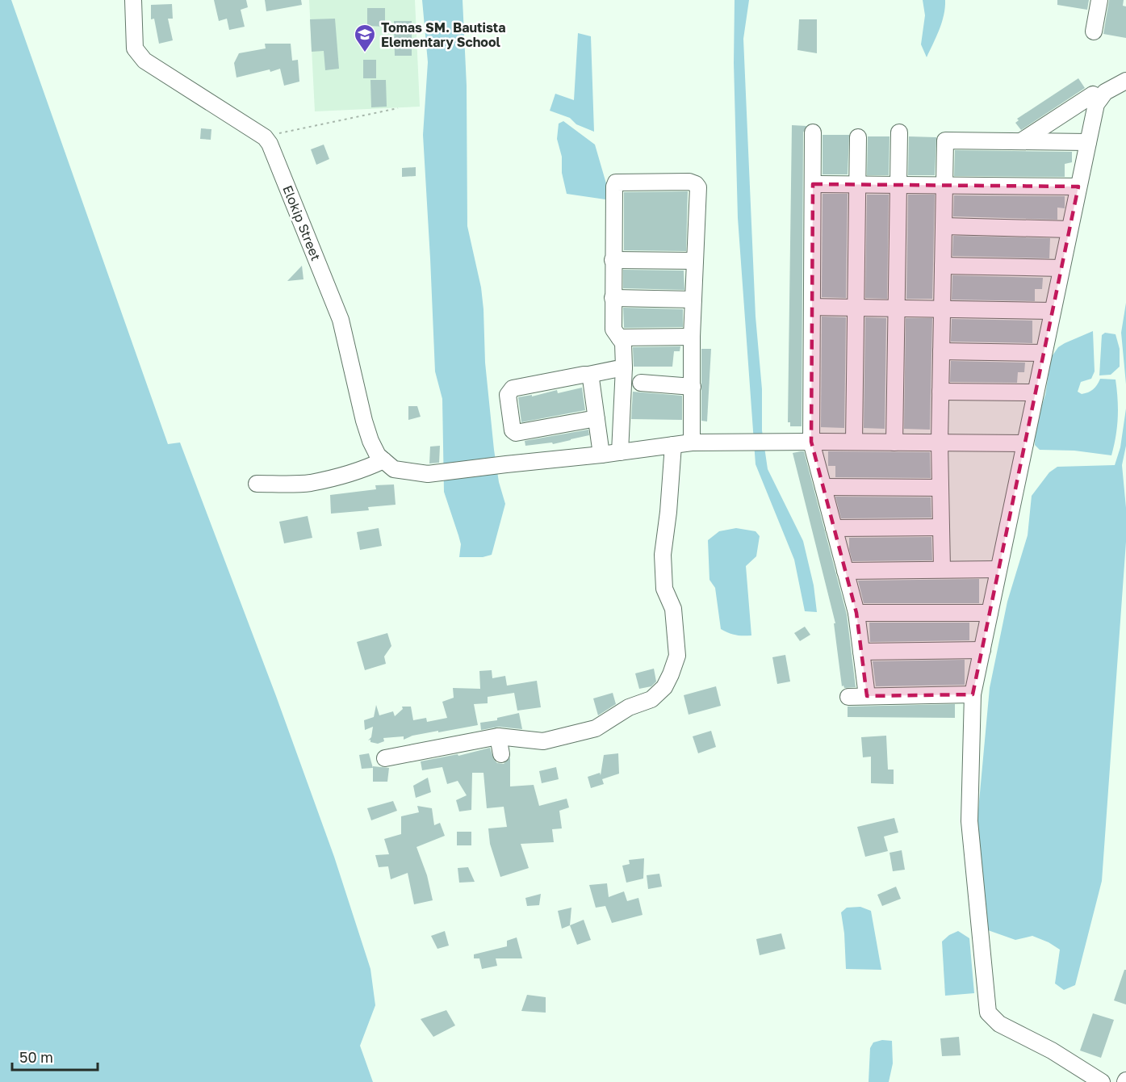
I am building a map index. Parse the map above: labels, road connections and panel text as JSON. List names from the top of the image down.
{
  "streets": {
    "street": ["Elokip Street"]
  },
  "places": {
    "school or university": ["Tomas SM. Bautista Elementary School"]
  },
  "scale_bar": "50 m"
}
